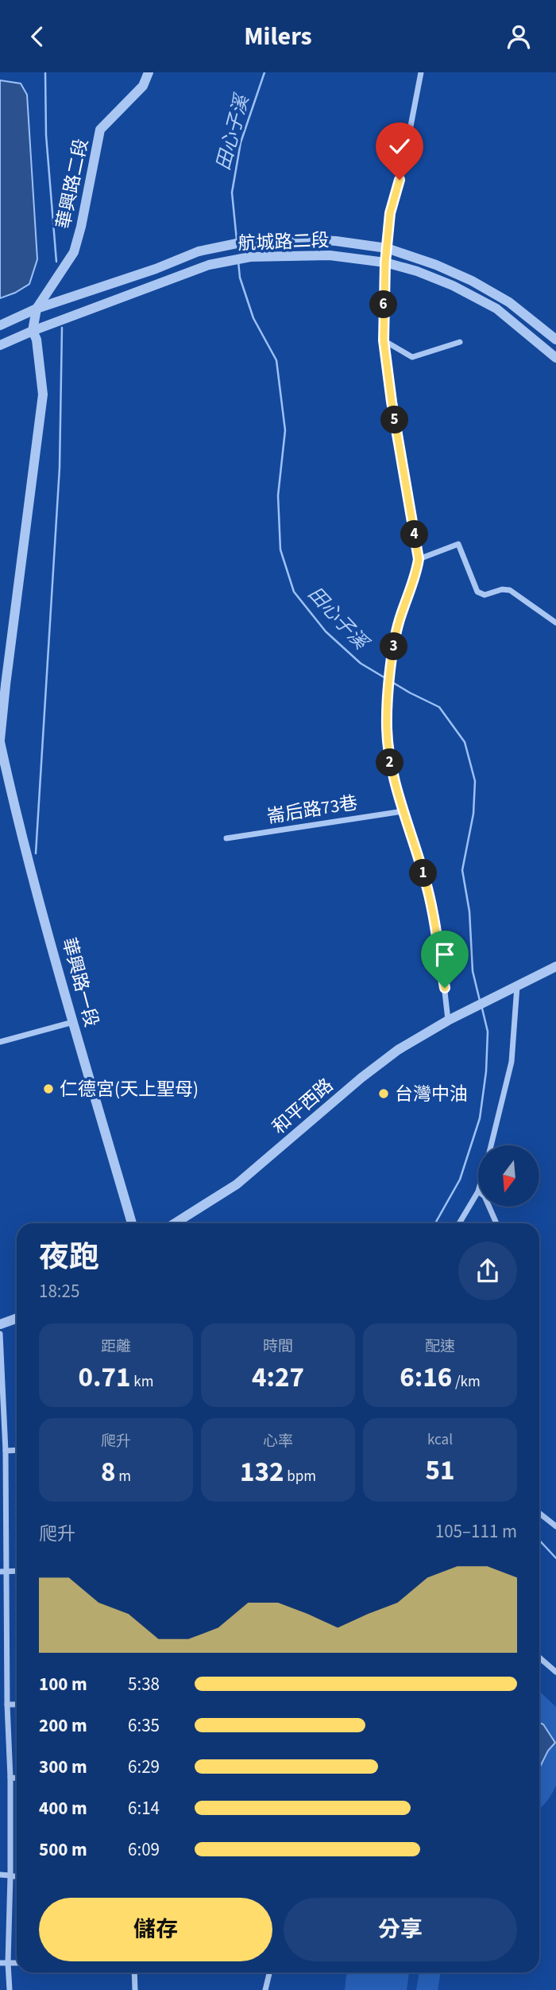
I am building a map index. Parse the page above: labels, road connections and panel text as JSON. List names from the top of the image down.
{
  "streets": {
    "street": [
      "華興路二段",
      "航城路二段",
      "崙后路73巷",
      "華興路一段",
      "和平西路"
    ]
  },
  "crossings": [
    ["華興路二段", "航城路二段"],
    ["華興路二段", "華興路一段"],
    ["航城路二段", "華興路一段"]
  ],
  "water": ["田心子溪"],
  "places": ["仁德宮(天上聖母)", "台灣中油"],
  "north": "bottom",
  "page": {
    "header": "Milers",
    "pins": [
      "6",
      "5",
      "4",
      "3",
      "2",
      "1"
    ],
    "heading": ["夜跑", "18:25"],
    "stats": [
      ["距離", "0.71 km"],
      ["時間", "4:27"],
      ["配速", "6:16 /km"],
      ["爬升", "8 m"],
      ["心率", "132 bpm"],
      ["kcal", "51"]
    ],
    "chart": ["爬升", "105–111 m"],
    "list": [
      {
        "name": "100 m",
        "note": "5:38"
      },
      {
        "name": "200 m",
        "note": "6:35"
      },
      {
        "name": "300 m",
        "note": "6:29"
      },
      {
        "name": "400 m",
        "note": "6:14"
      },
      {
        "name": "500 m",
        "note": "6:09"
      }
    ],
    "buttons": ["儲存", "分享"]
  }
}
